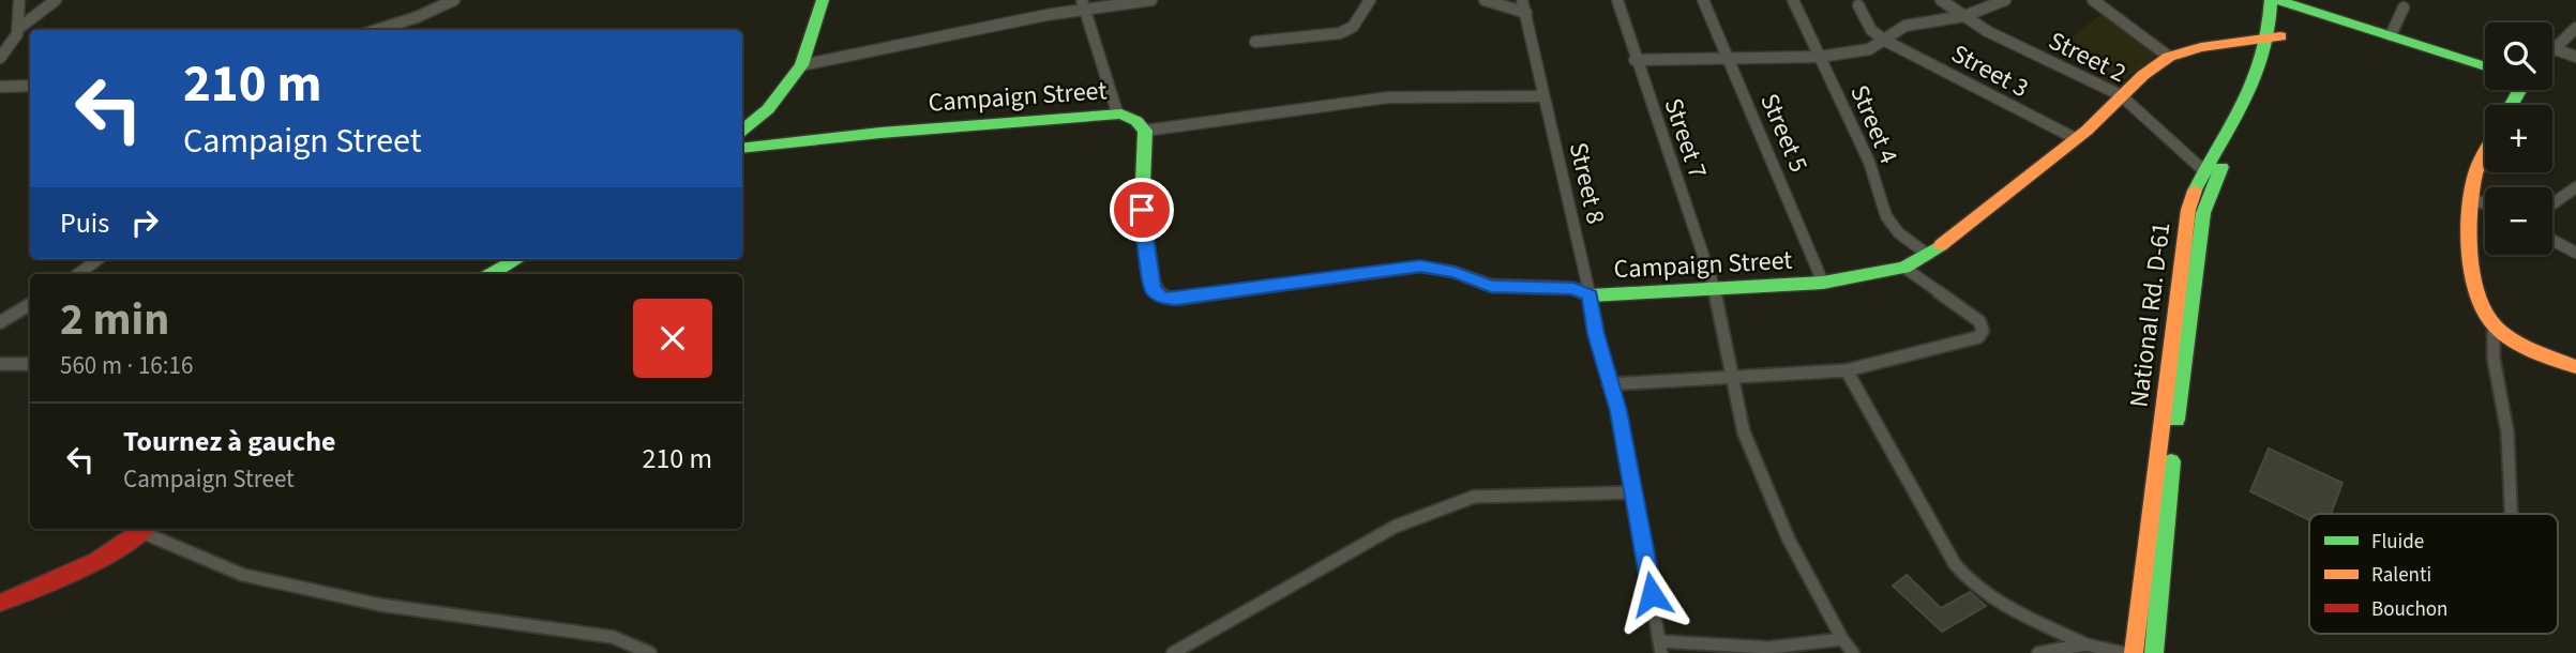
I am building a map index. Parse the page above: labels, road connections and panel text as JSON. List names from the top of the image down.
{
  "streets": {
    "main road": ["Campaign Street", "National Rd. D-61"],
    "street": [
      "Street 2",
      "Street 3",
      "Street 4",
      "Street 5",
      "Street 7",
      "Street 8"
    ]
  },
  "crossings": [
    ["Street 2", "Campaign Street"],
    ["Street 2", "National Rd. D-61"],
    ["Street 3", "Campaign Street"],
    ["Campaign Street", "Street 4"],
    ["Campaign Street", "Street 5"],
    ["Campaign Street", "Street 7"],
    ["Campaign Street", "Street 8"],
    ["Campaign Street", "National Rd. D-61"]
  ],
  "legend": ["Fluide", "Ralenti", "Bouchon"],
  "page": {
    "map_buttons": ["+", "−"],
    "turn": ["210 m", "Campaign Street"],
    "then": "Puis",
    "heading": ["2 min", "560 m · 16:16"],
    "list": [
      {
        "name": "Tournez à gauche",
        "note": "Campaign Street",
        "value": "210 m"
      }
    ]
  }
}
